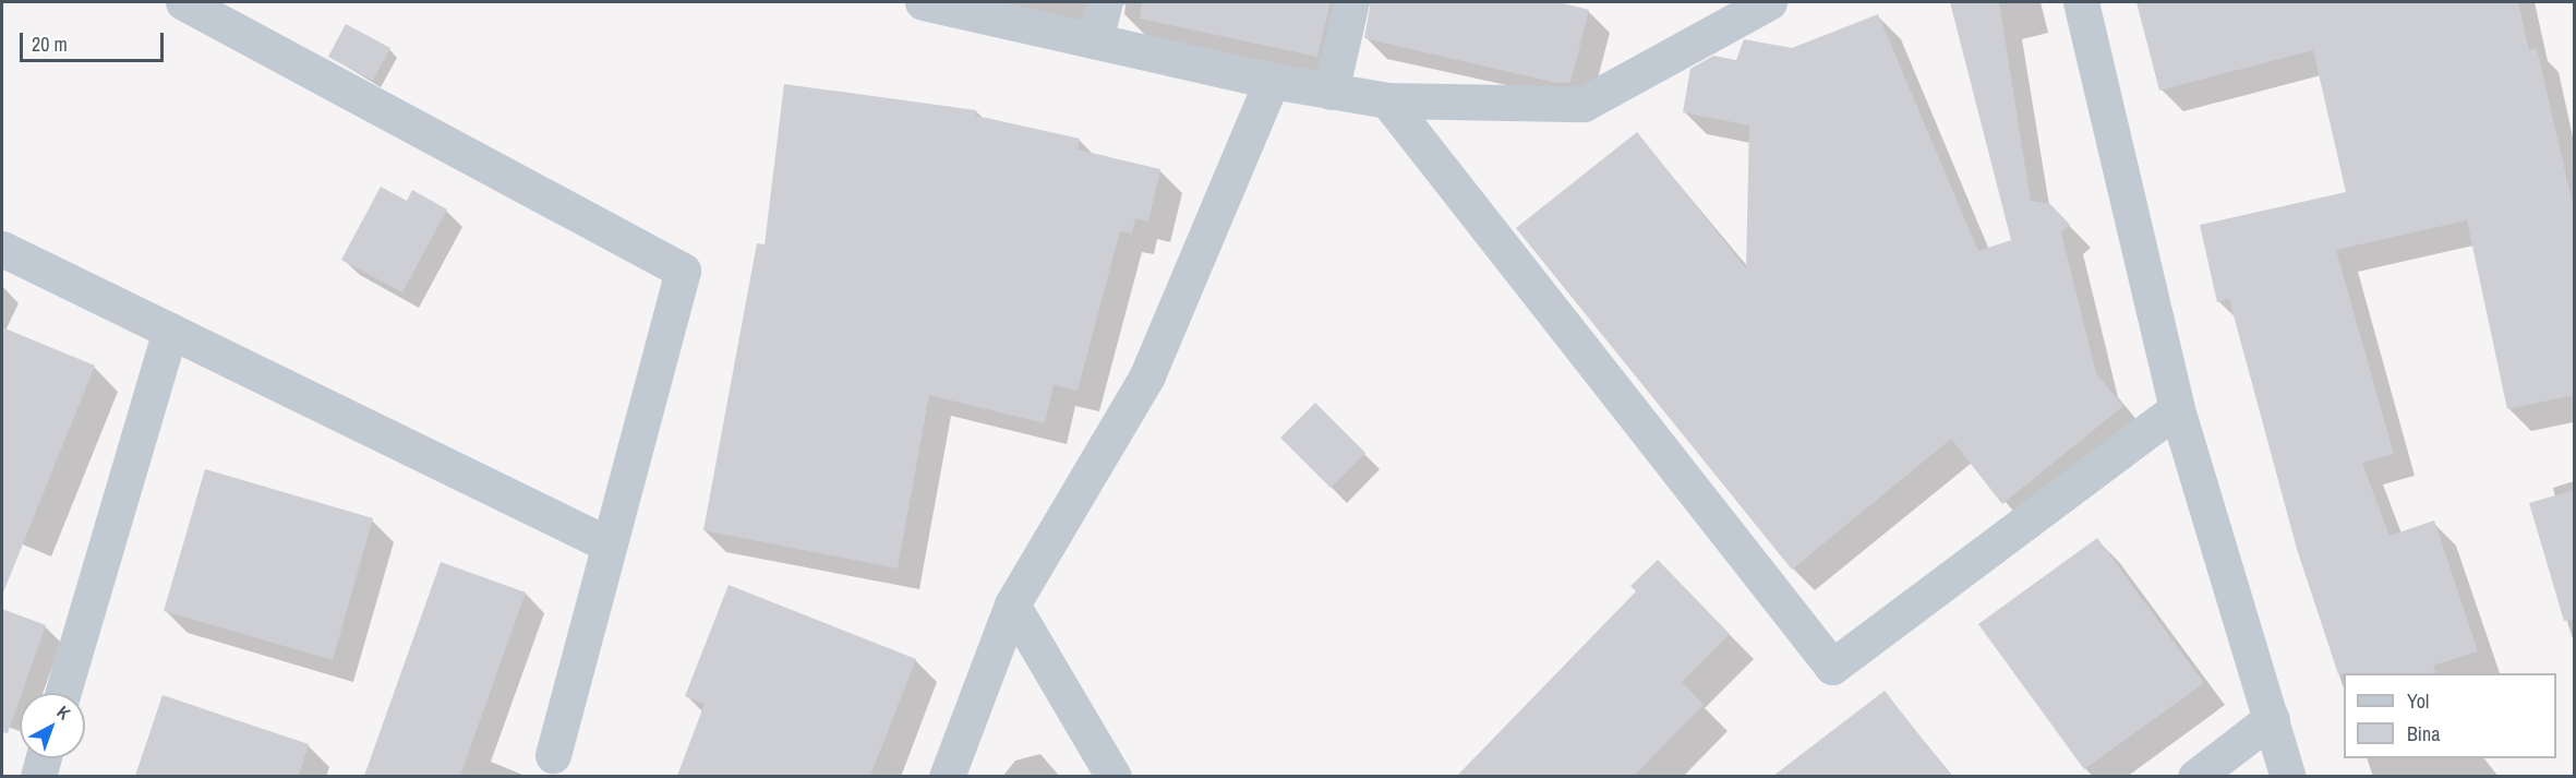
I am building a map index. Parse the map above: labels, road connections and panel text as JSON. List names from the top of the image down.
{
  "legend": ["Yol", "Bina"],
  "scale_bar": "20 m",
  "north": "top right"
}
